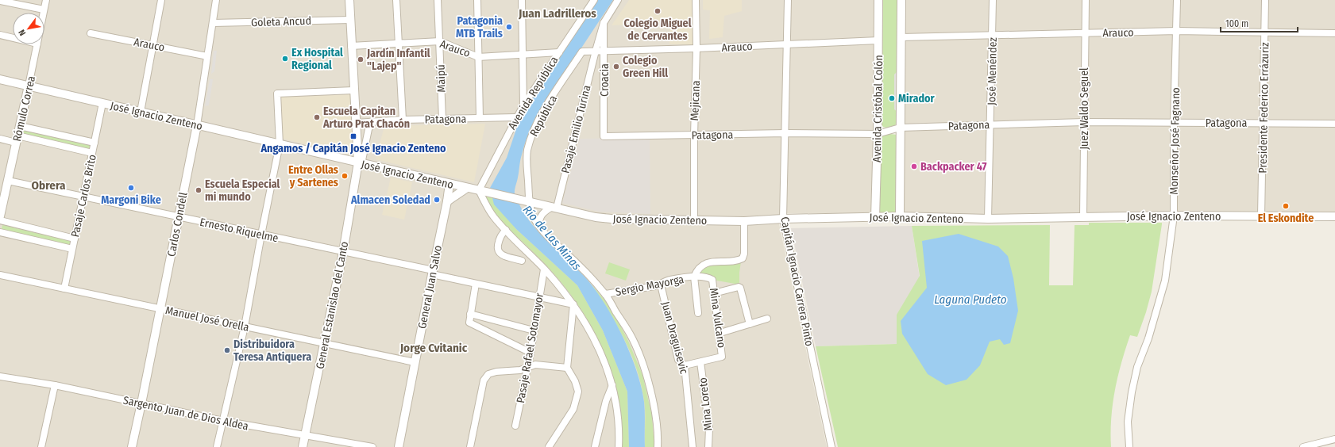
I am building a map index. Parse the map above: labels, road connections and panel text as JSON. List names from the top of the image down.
{
  "streets": {
    "street": [
      "Goleta Ancud",
      "Arauco",
      "José Menéndez",
      "Maipú",
      "Croacia",
      "Avenida República",
      "Mejicana",
      "Presidente Federico Errázuriz",
      "Rómulo Correa",
      "Avenida Cristóbal Colón",
      "Juez Waldo Seguel",
      "José Ignacio Zenteno",
      "República",
      "Patagona",
      "Pasaje Emilio Turina",
      "Monseñor José Fagnano",
      "Pasaje Carlos Brito",
      "Carlos Condell",
      "Ernesto Riquelme",
      "Capitán Ignacio Carrera Pinto",
      "Sergio Mayorga",
      "General Juan Salvo",
      "General Estanislao del Canto",
      "Mina Vulcano",
      "Manuel José Orella",
      "Juan Draguisevic",
      "Pasaje Rafael Sotomayor",
      "Mina Loreto",
      "Sargento Juan de Dios Aldea"
    ]
  },
  "crossings": [
    ["Goleta Ancud", "Carlos Condell"],
    ["Goleta Ancud", "General Estanislao del Canto"],
    ["Arauco", "José Menéndez"],
    ["Arauco", "Maipú"],
    ["Arauco", "Croacia"],
    ["Arauco", "Avenida República"],
    ["Arauco", "Mejicana"],
    ["Arauco", "Presidente Federico Errázuriz"],
    ["Arauco", "Avenida Cristóbal Colón"],
    ["Arauco", "Juez Waldo Seguel"],
    ["Arauco", "República"],
    ["Arauco", "Pasaje Emilio Turina"],
    ["Arauco", "Monseñor José Fagnano"],
    ["Arauco", "Carlos Condell"],
    ["Arauco", "Capitán Ignacio Carrera Pinto"],
    ["Arauco", "General Estanislao del Canto"],
    ["José Menéndez", "José Ignacio Zenteno"],
    ["José Menéndez", "Patagona"],
    ["Maipú", "Patagona"],
    ["Croacia", "Patagona"],
    ["Croacia", "Pasaje Emilio Turina"],
    ["Avenida República", "José Ignacio Zenteno"],
    ["Avenida República", "Patagona"],
    ["Mejicana", "José Ignacio Zenteno"],
    ["Mejicana", "Patagona"],
    ["Presidente Federico Errázuriz", "José Ignacio Zenteno"],
    ["Presidente Federico Errázuriz", "Patagona"],
    ["Rómulo Correa", "José Ignacio Zenteno"],
    ["Rómulo Correa", "Ernesto Riquelme"],
    ["Avenida Cristóbal Colón", "José Ignacio Zenteno"],
    ["Avenida Cristóbal Colón", "Patagona"],
    ["Juez Waldo Seguel", "José Ignacio Zenteno"],
    ["Juez Waldo Seguel", "Patagona"],
    ["José Ignacio Zenteno", "República"],
    ["José Ignacio Zenteno", "Pasaje Emilio Turina"],
    ["José Ignacio Zenteno", "Monseñor José Fagnano"],
    ["José Ignacio Zenteno", "Pasaje Carlos Brito"],
    ["José Ignacio Zenteno", "Carlos Condell"],
    ["José Ignacio Zenteno", "Capitán Ignacio Carrera Pinto"],
    ["José Ignacio Zenteno", "General Juan Salvo"],
    ["José Ignacio Zenteno", "General Estanislao del Canto"],
    ["República", "Pasaje Emilio Turina"],
    ["Patagona", "Monseñor José Fagnano"],
    ["Patagona", "Capitán Ignacio Carrera Pinto"],
    ["Patagona", "General Estanislao del Canto"],
    ["Pasaje Carlos Brito", "Ernesto Riquelme"],
    ["Pasaje Carlos Brito", "Manuel José Orella"],
    ["Carlos Condell", "Ernesto Riquelme"],
    ["Carlos Condell", "Manuel José Orella"],
    ["Carlos Condell", "Sargento Juan de Dios Aldea"],
    ["Ernesto Riquelme", "General Juan Salvo"],
    ["Ernesto Riquelme", "General Estanislao del Canto"],
    ["Ernesto Riquelme", "Pasaje Rafael Sotomayor"],
    ["Sergio Mayorga", "Mina Vulcano"],
    ["Sergio Mayorga", "Juan Draguisevic"],
    ["General Juan Salvo", "Manuel José Orella"],
    ["General Estanislao del Canto", "Manuel José Orella"],
    ["General Estanislao del Canto", "Sargento Juan de Dios Aldea"],
    ["Mina Vulcano", "Mina Loreto"]
  ],
  "districts": ["Juan Ladrilleros", "Obrera", "Jorge Cvitanic"],
  "water": ["Río de Las Minas", "Laguna Pudeto"],
  "places": {
    "other": [
      "Colegio Miguel de Cervantes",
      "Patagonia MTB Trails",
      "Ex Hospital Regional",
      "Jardín Infantil \"Lajep\"",
      "Colegio Green Hill",
      "Mirador",
      "Escuela Capitan Arturo Prat Chacón",
      "Backpacker 47",
      "Entre Ollas y Sartenes",
      "Margoni Bike",
      "Escuela Especial mi mundo",
      "Almacen Soledad",
      "El Eskondite",
      "Distribuidora Teresa Antiquera"
    ],
    "transit": ["Angamos / Capitán José Ignacio Zenteno"]
  },
  "scale_bar": "100 m",
  "north": "bottom left"
}
